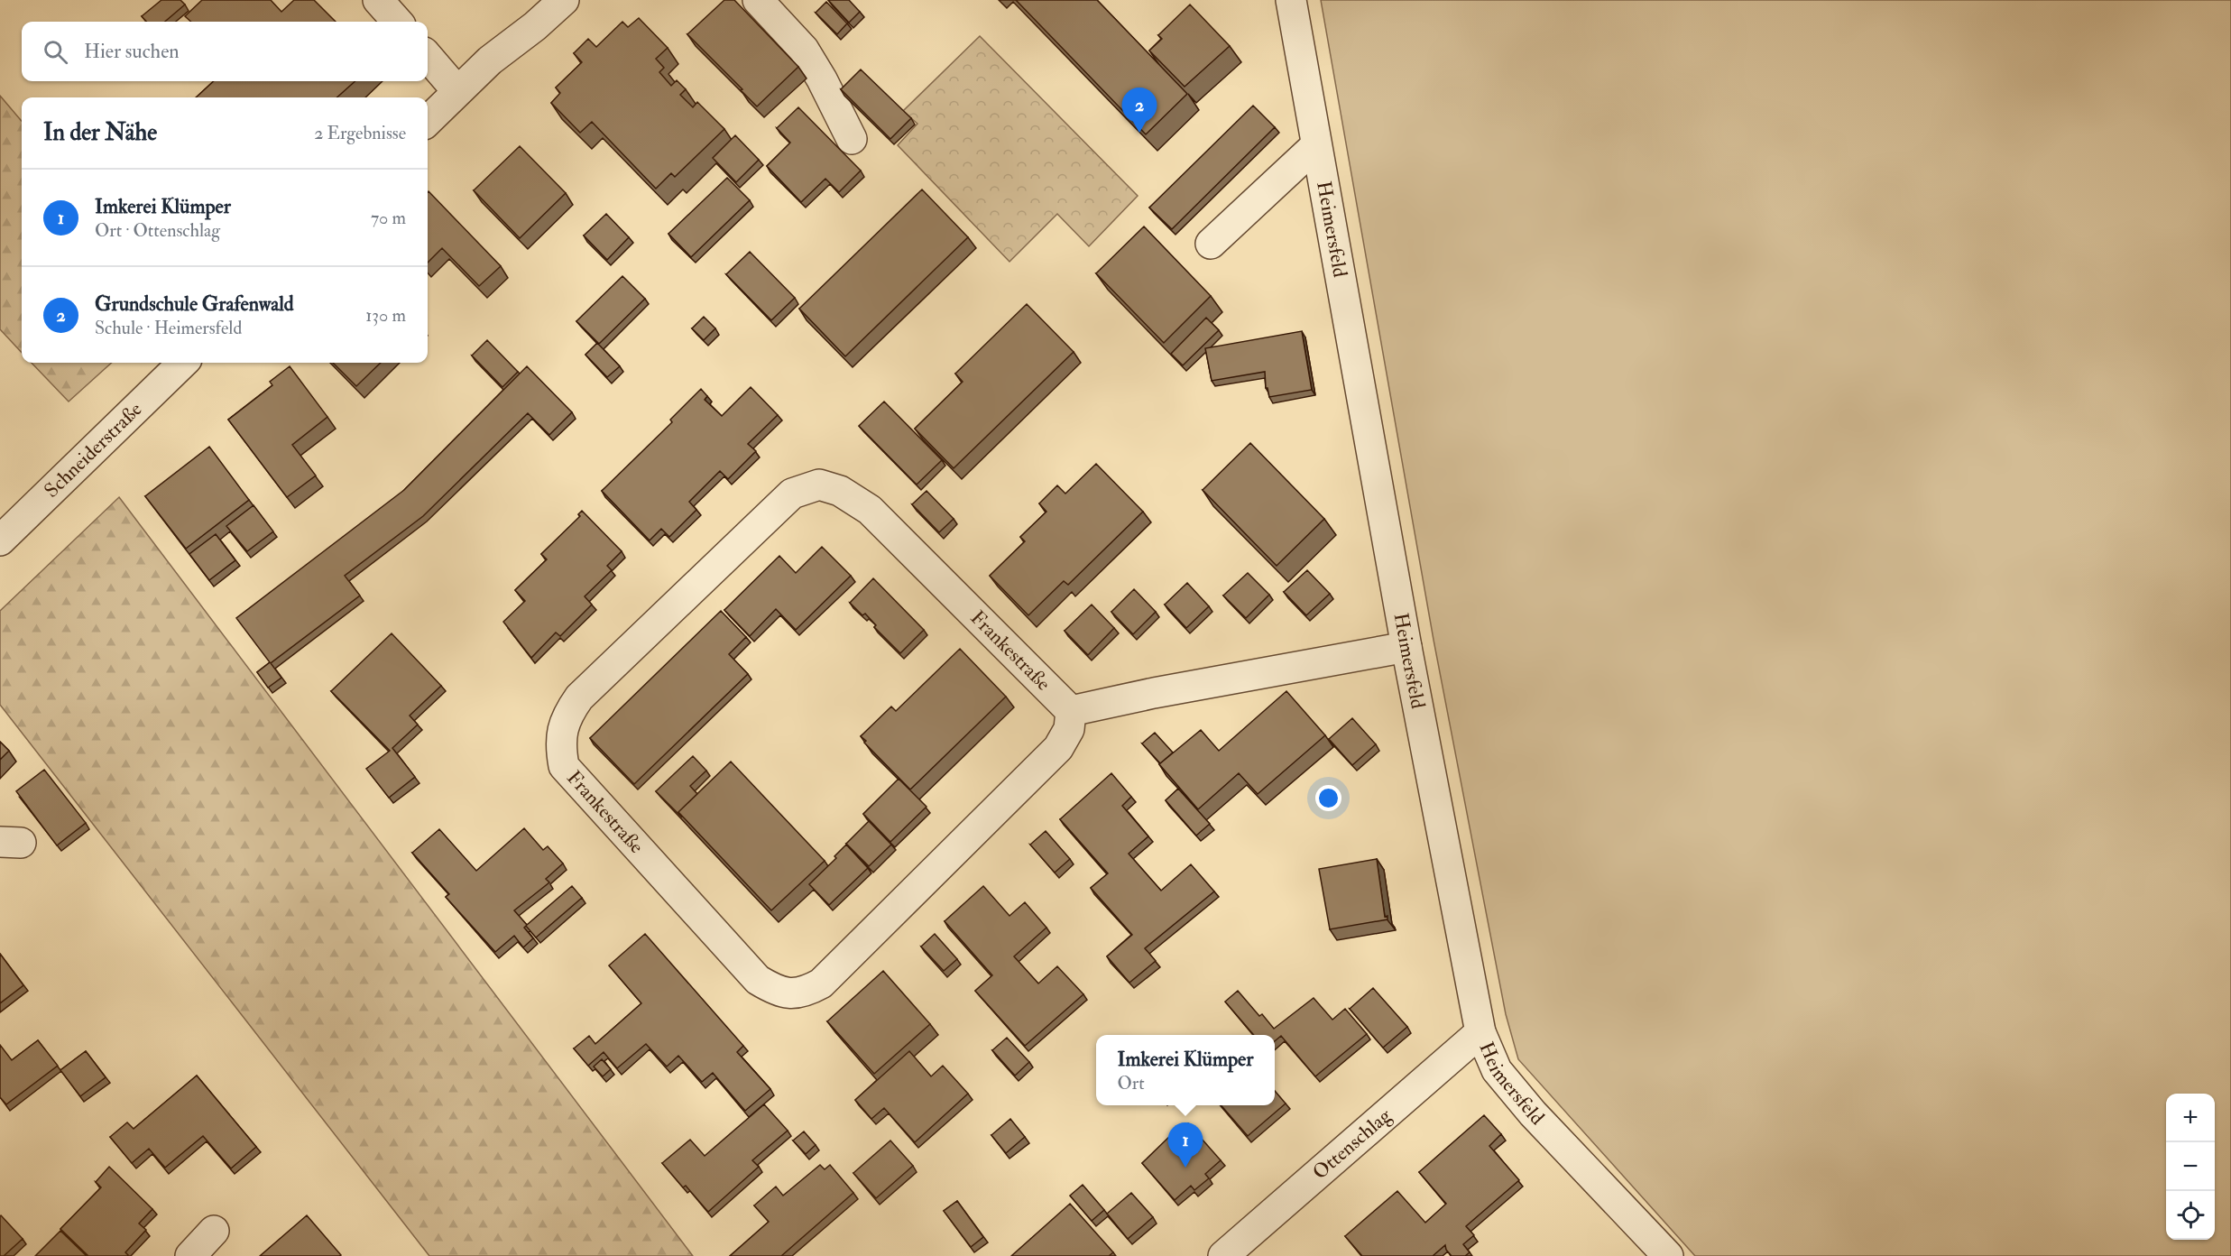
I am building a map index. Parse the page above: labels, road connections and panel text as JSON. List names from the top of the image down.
{
  "streets": {
    "street": [
      "Heimersfeld",
      "Schneiderstraße",
      "Frankestraße",
      "Ottenschlag"
    ]
  },
  "crossings": [
    ["Heimersfeld", "Ottenschlag"]
  ],
  "page": {
    "search": "Hier suchen",
    "pins": ["2", "1"],
    "heading": ["In der Nähe", "2 Ergebnisse"],
    "list": [
      {
        "mark": "1",
        "name": "Imkerei Klümper",
        "note": "Ort · Ottenschlag",
        "value": "70 m"
      },
      {
        "mark": "2",
        "name": "Grundschule Grafenwald",
        "note": "Schule · Heimersfeld",
        "value": "130 m"
      }
    ],
    "popup": ["Imkerei Klümper", "Ort"],
    "map_buttons": ["+", "−"]
  }
}
